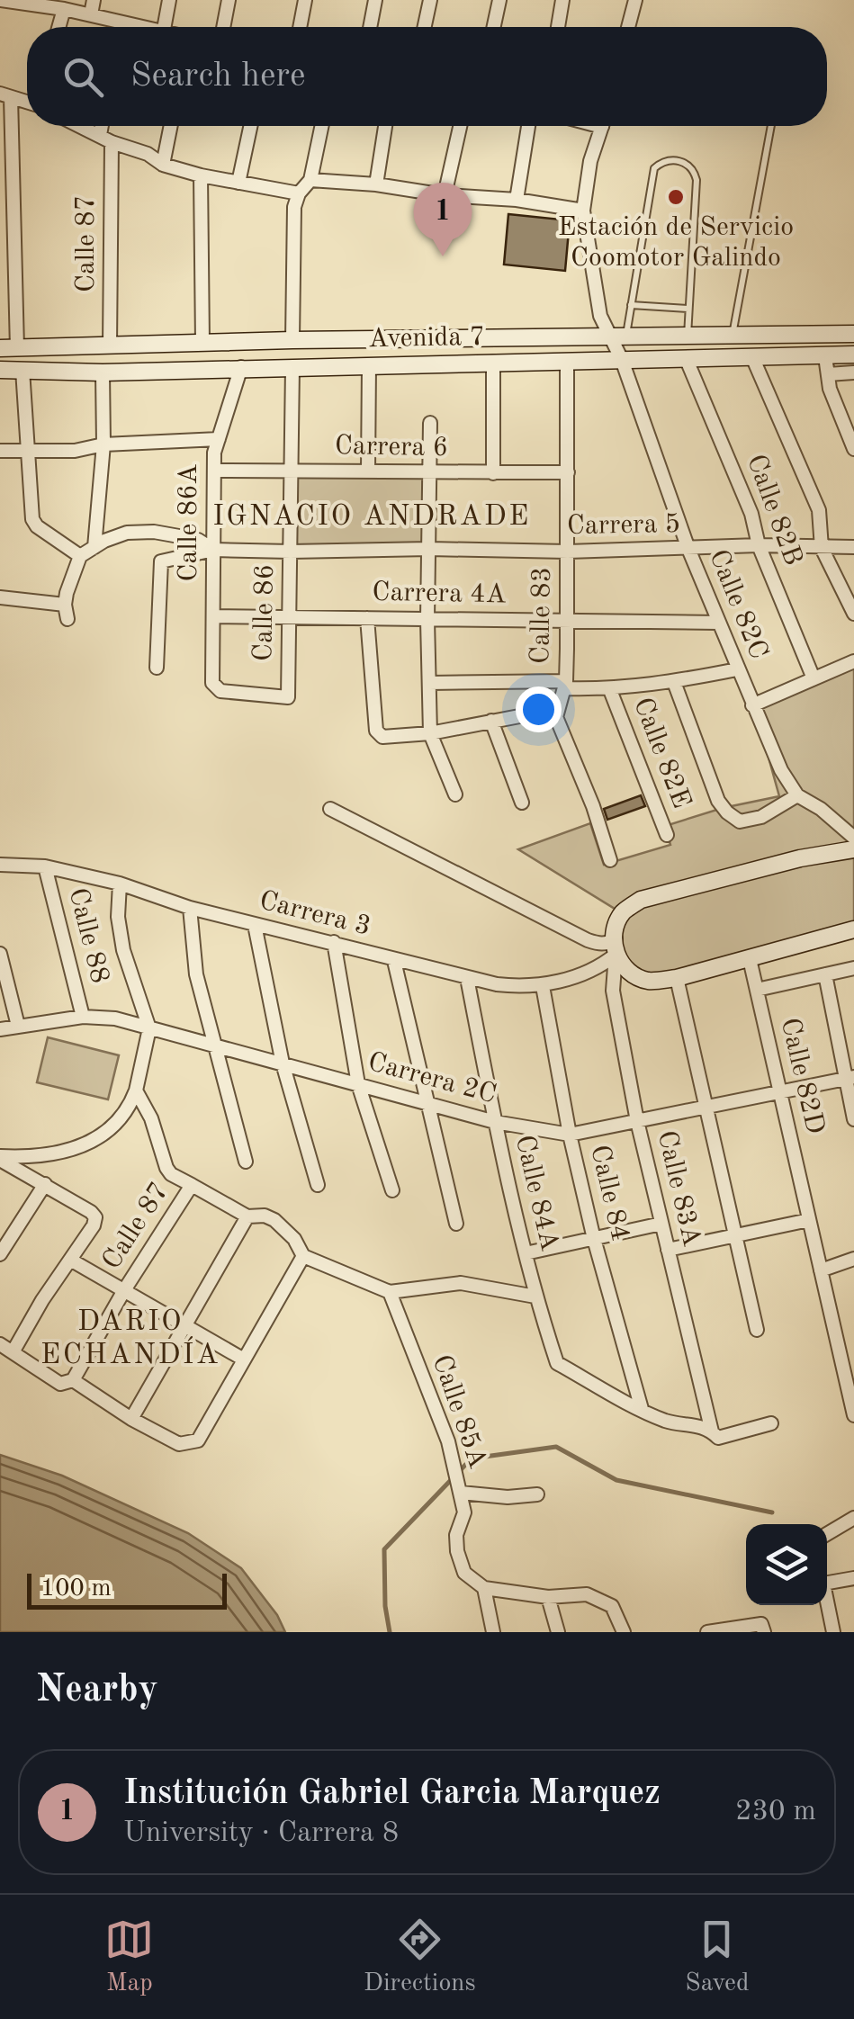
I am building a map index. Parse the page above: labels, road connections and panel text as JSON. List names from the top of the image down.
{
  "streets": {
    "main road": ["Avenida 7"],
    "street": [
      "Calle 87",
      "Carrera 6",
      "Calle 82B",
      "Calle 86A",
      "Carrera 5",
      "Carrera 4A",
      "Calle 82C",
      "Calle 86",
      "Calle 83",
      "Calle 82E",
      "Carrera 3",
      "Calle 88",
      "Calle 82D",
      "Carrera 2C",
      "Calle 83A",
      "Calle 84A",
      "Calle 84",
      "Calle 85A"
    ]
  },
  "crossings": [
    ["Calle 87", "Avenida 7"],
    ["Avenida 7", "Calle 82B"],
    ["Avenida 7", "Calle 86A"],
    ["Avenida 7", "Calle 82C"],
    ["Avenida 7", "Calle 86"],
    ["Avenida 7", "Calle 83"],
    ["Carrera 6", "Calle 86A"],
    ["Carrera 6", "Calle 86"],
    ["Carrera 6", "Calle 83"],
    ["Calle 82B", "Carrera 5"],
    ["Calle 86A", "Carrera 5"],
    ["Calle 86A", "Carrera 4A"],
    ["Calle 86A", "Calle 86"],
    ["Carrera 5", "Calle 82C"],
    ["Carrera 5", "Calle 86"],
    ["Carrera 5", "Calle 83"],
    ["Carrera 4A", "Calle 82C"],
    ["Carrera 4A", "Calle 86"],
    ["Carrera 4A", "Calle 83"],
    ["Carrera 3", "Calle 88"],
    ["Carrera 3", "Calle 83A"],
    ["Carrera 3", "Calle 84A"],
    ["Carrera 3", "Calle 84"],
    ["Calle 88", "Carrera 2C"],
    ["Calle 82D", "Carrera 2C"],
    ["Carrera 2C", "Calle 83A"],
    ["Carrera 2C", "Calle 84A"],
    ["Carrera 2C", "Calle 84"],
    ["Calle 84A", "Calle 84"]
  ],
  "districts": ["IGNACIO ANDRADE", "DARIO ECHANDÍA"],
  "places": ["Estación de Servicio Coomotor Galindo"],
  "scale_bar": "100 m",
  "page": {
    "search": "Search here",
    "pins": "1",
    "scale": "100 m",
    "heading": "Nearby",
    "list": [
      {
        "mark": "1",
        "name": "Institución Gabriel Garcia Marquez",
        "note": "University · Carrera 8",
        "value": "230 m"
      }
    ],
    "nav": ["Map", "Directions", "Saved"]
  }
}
